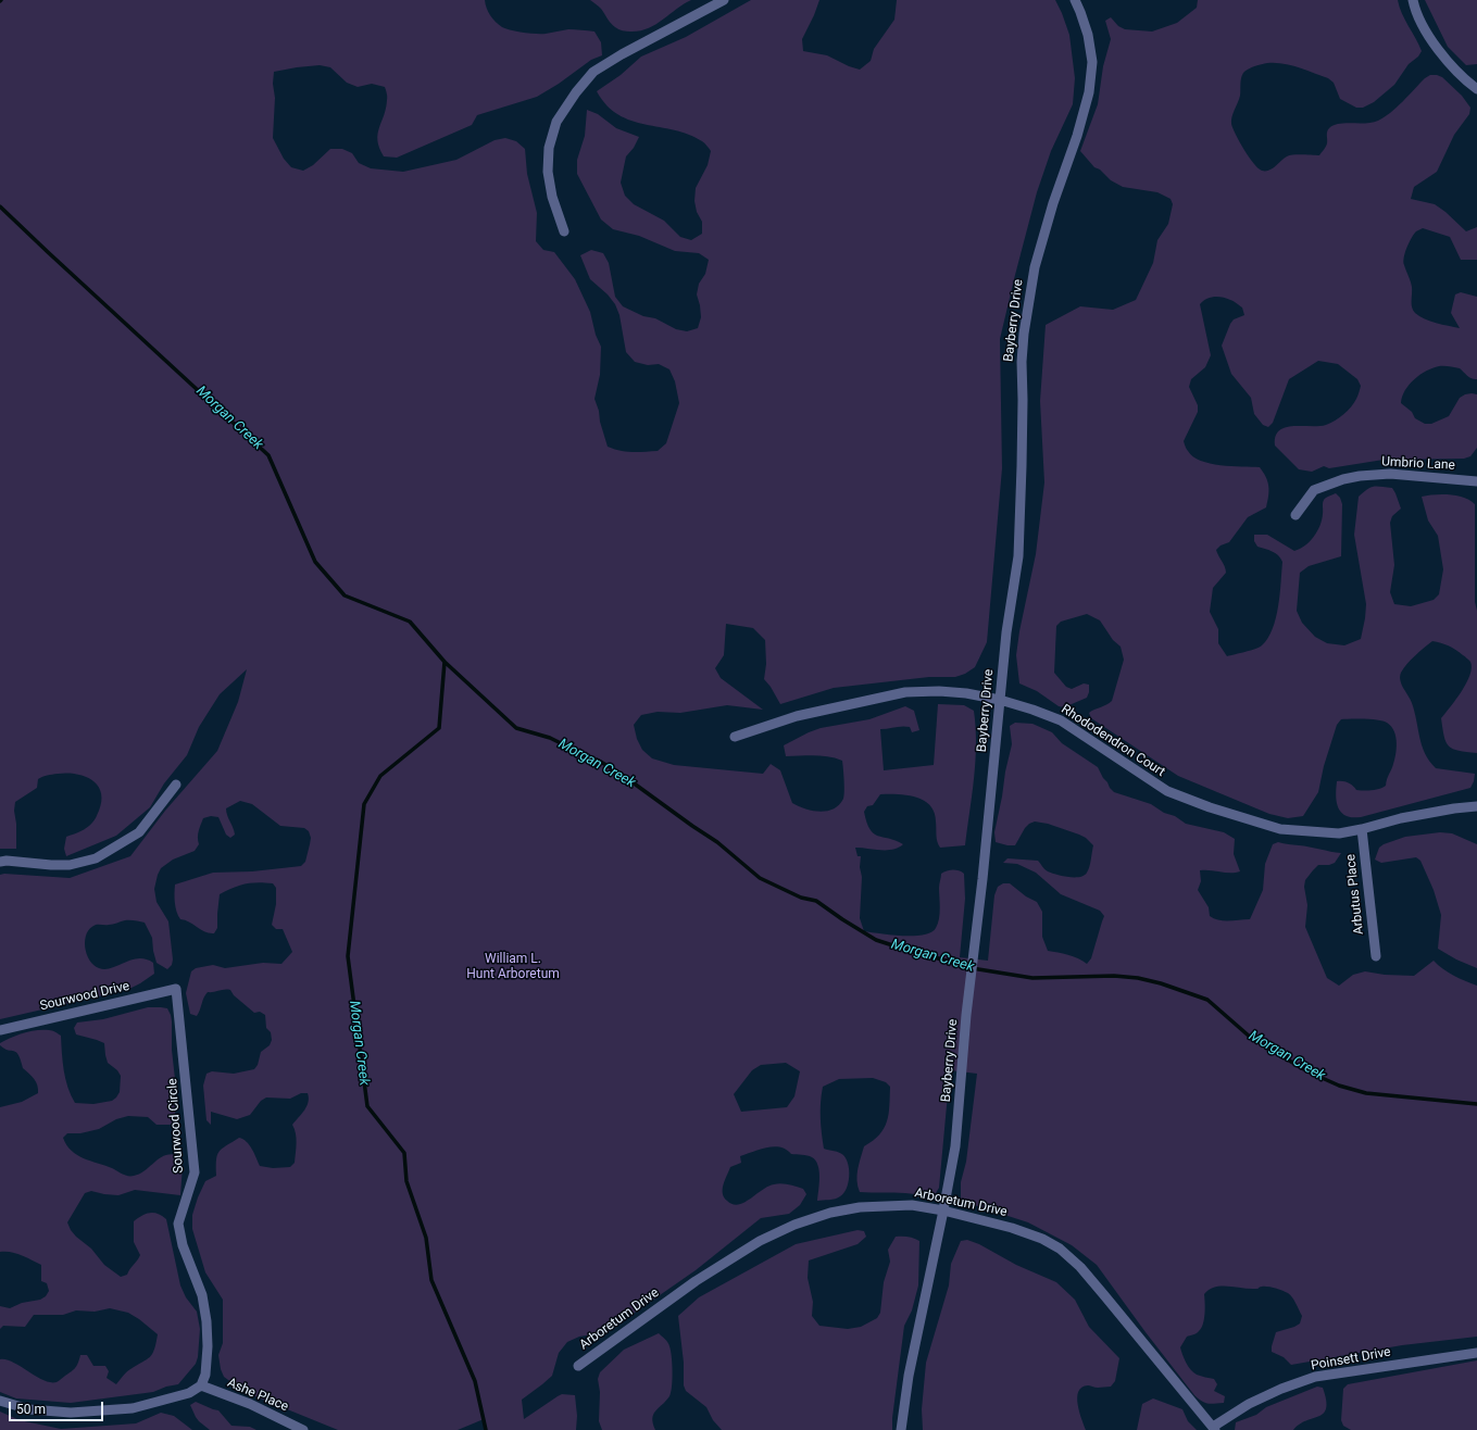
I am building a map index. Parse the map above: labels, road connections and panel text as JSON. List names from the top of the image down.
{
  "streets": {
    "street": [
      "Bayberry Drive",
      "Umbrio Lane",
      "Rhododendron Court",
      "Arbutus Place",
      "Sourwood Drive",
      "Sourwood Circle",
      "Arboretum Drive",
      "Poinsett Drive",
      "Ashe Place"
    ]
  },
  "crossings": [
    ["Bayberry Drive", "Rhododendron Court"],
    ["Bayberry Drive", "Arboretum Drive"],
    ["Rhododendron Court", "Arbutus Place"],
    ["Sourwood Drive", "Sourwood Circle"],
    ["Sourwood Circle", "Ashe Place"],
    ["Arboretum Drive", "Poinsett Drive"]
  ],
  "water": ["Morgan Creek"],
  "parks": ["William L. Hunt Arboretum"],
  "scale_bar": "50 m"
}
